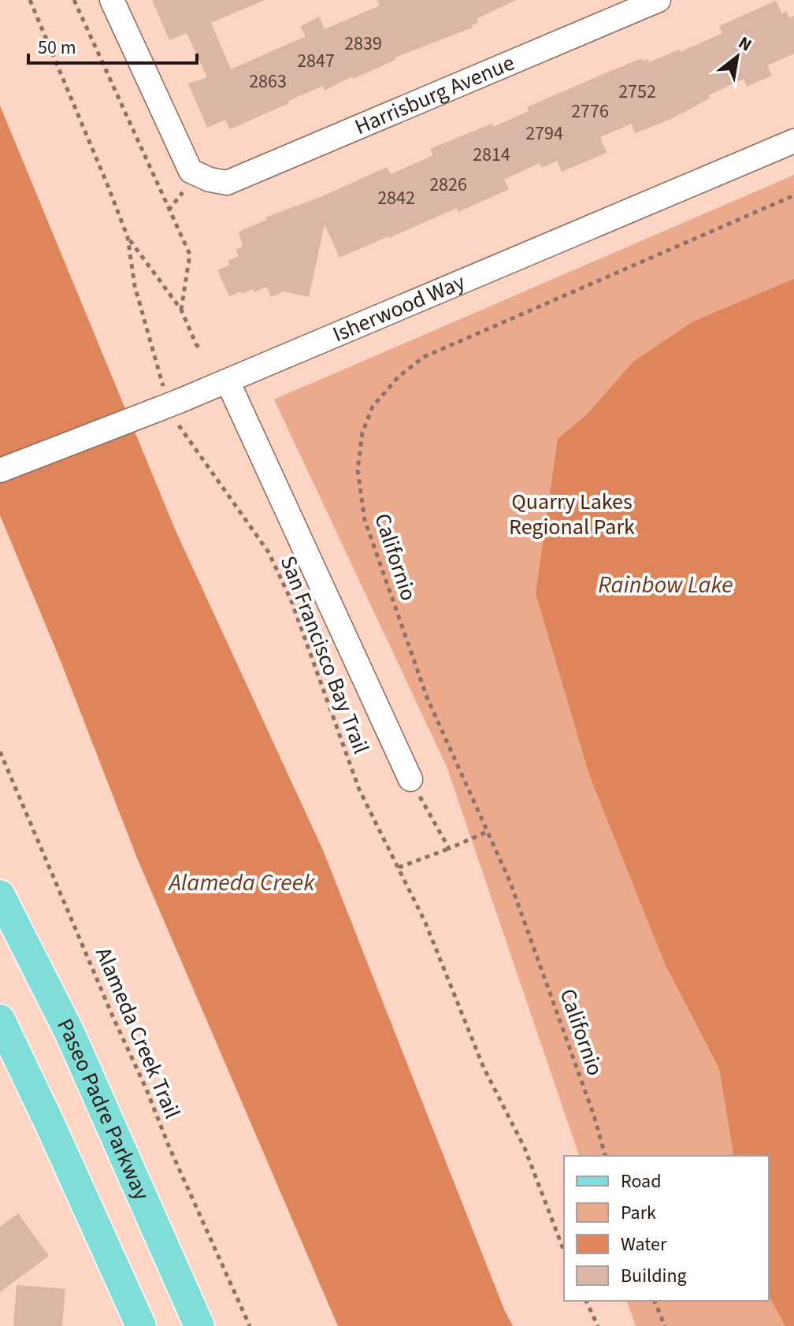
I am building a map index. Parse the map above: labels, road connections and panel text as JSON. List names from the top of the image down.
{
  "streets": {
    "main road": ["Paseo Padre Parkway"],
    "street": ["Harrisburg Avenue", "Isherwood Way"],
    "path": ["Californio", "San Francisco Bay Trail", "Alameda Creek Trail"]
  },
  "crossings": [
    ["Isherwood Way", "San Francisco Bay Trail"]
  ],
  "water": ["Rainbow Lake", "Alameda Creek"],
  "parks": ["Quarry Lakes Regional Park"],
  "house_numbers": [
    "2839",
    "2847",
    "2863",
    "2752",
    "2776",
    "2794",
    "2814",
    "2826",
    "2842"
  ],
  "legend": [
    "Road",
    "Park",
    "Water",
    "Building"
  ],
  "scale_bar": "50 m",
  "north": "top right"
}
